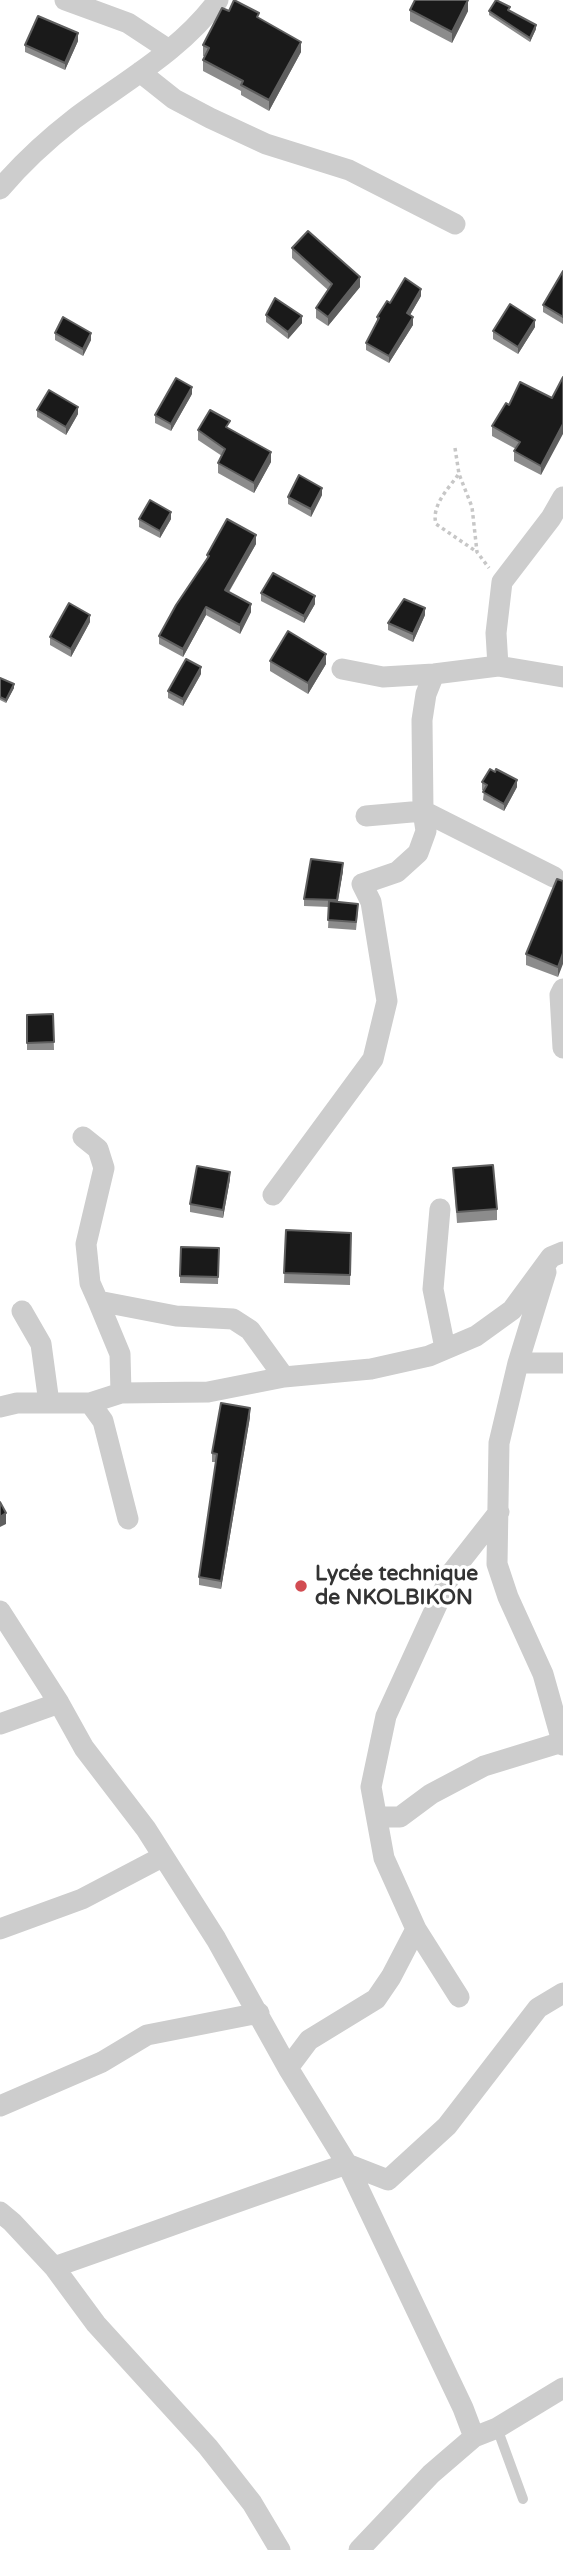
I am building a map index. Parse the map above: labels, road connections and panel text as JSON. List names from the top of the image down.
{
  "places": ["Lycée technique de NKOLBIKON"]
}
